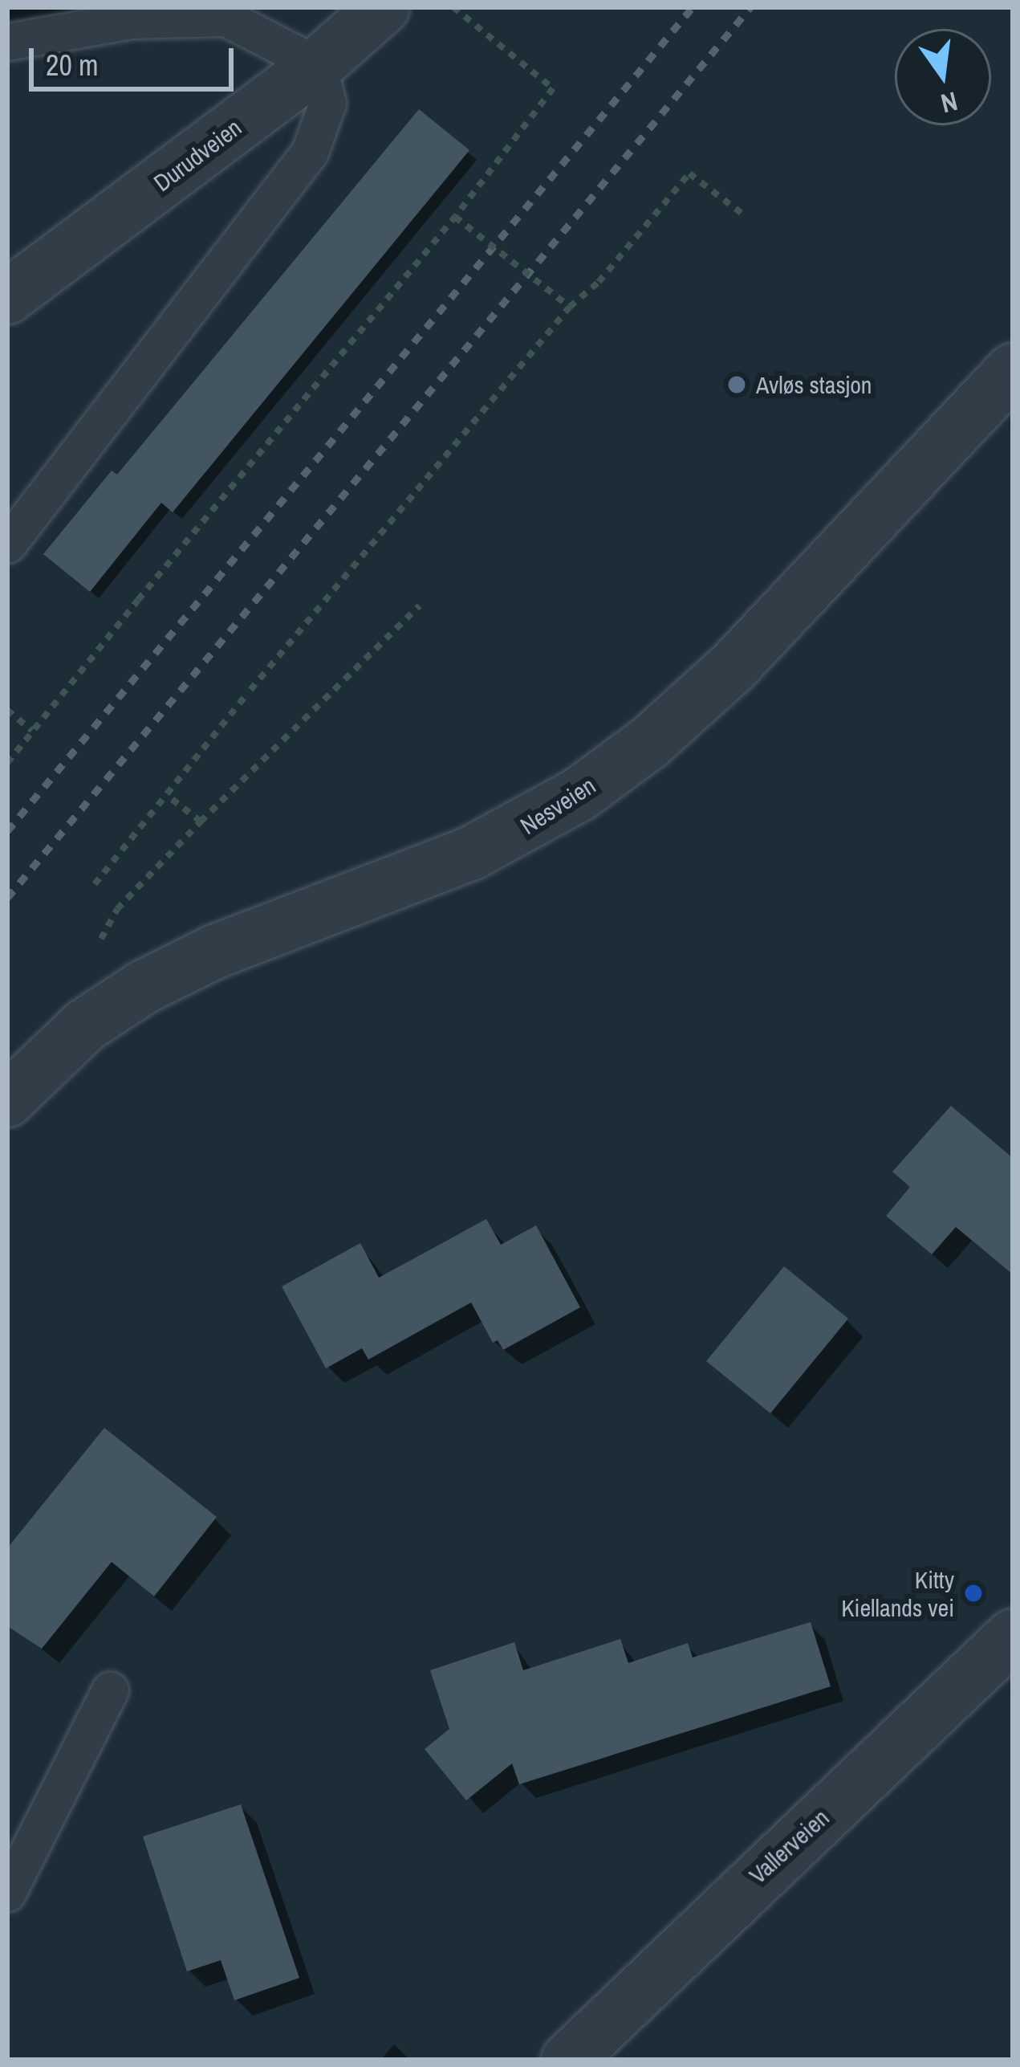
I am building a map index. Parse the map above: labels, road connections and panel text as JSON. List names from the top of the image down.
{
  "streets": {
    "street": ["Durudveien", "Nesveien", "Vallerveien"]
  },
  "places": ["Avløs stasjon", "Kitty Kiellands vei"],
  "scale_bar": "20 m",
  "north": "bottom"
}
